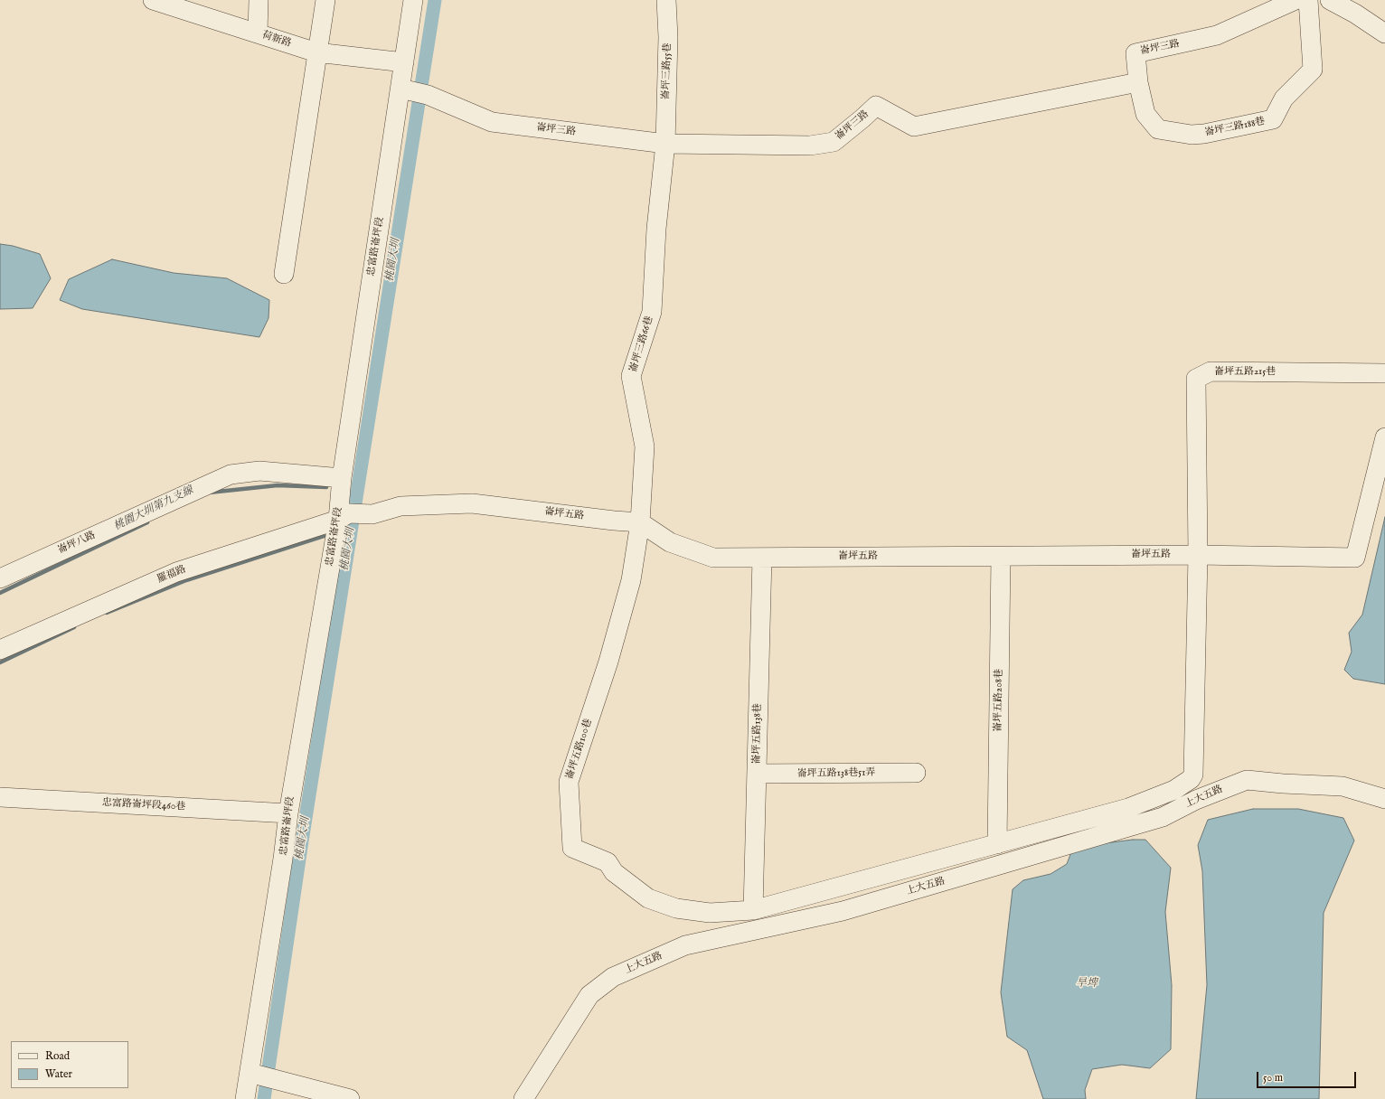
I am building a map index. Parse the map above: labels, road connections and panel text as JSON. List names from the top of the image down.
{
  "streets": {
    "street": [
      "荷新路",
      "崙坪三路",
      "崙坪三路55巷",
      "崙坪三路188巷",
      "忠富路崙坪段",
      "崙坪三路66巷",
      "崙坪五路215巷",
      "崙坪五路",
      "崙坪八路",
      "羅福路",
      "崙坪五路208巷",
      "崙坪五路138巷",
      "崙坪五路100巷",
      "崙坪五路138巷51弄",
      "上大五路",
      "忠富路崙坪段460巷"
    ]
  },
  "crossings": [
    ["荷新路", "忠富路崙坪段"],
    ["崙坪三路", "崙坪三路55巷"],
    ["崙坪三路", "崙坪三路188巷"],
    ["崙坪三路", "忠富路崙坪段"],
    ["崙坪三路", "崙坪三路66巷"],
    ["崙坪三路55巷", "崙坪三路66巷"],
    ["忠富路崙坪段", "崙坪五路"],
    ["忠富路崙坪段", "崙坪八路"],
    ["忠富路崙坪段", "羅福路"],
    ["忠富路崙坪段", "忠富路崙坪段460巷"],
    ["崙坪三路66巷", "崙坪五路"],
    ["崙坪三路66巷", "崙坪五路100巷"],
    ["崙坪五路215巷", "崙坪五路"],
    ["崙坪五路", "羅福路"],
    ["崙坪五路", "崙坪五路208巷"],
    ["崙坪五路", "崙坪五路138巷"],
    ["崙坪五路", "崙坪五路100巷"],
    ["崙坪五路138巷", "崙坪五路100巷"],
    ["崙坪五路138巷", "崙坪五路138巷51弄"]
  ],
  "water": ["桃園大圳", "桃園大圳第九支線", "旱埤"],
  "legend": ["Road", "Water"],
  "scale_bar": "50 m"
}
